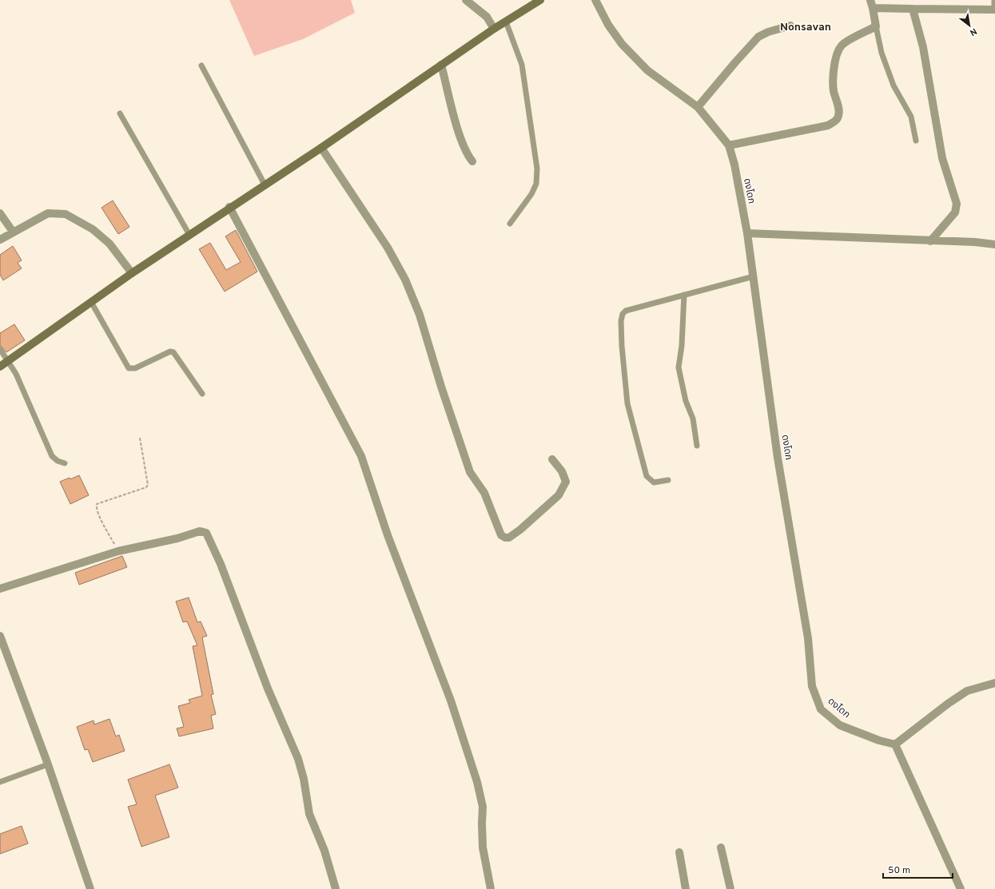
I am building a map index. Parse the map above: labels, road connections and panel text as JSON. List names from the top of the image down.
{
  "streets": {
    "street": ["ดงโดก"]
  },
  "districts": ["Nonsavan"],
  "scale_bar": "50 m",
  "north": "bottom right"
}
